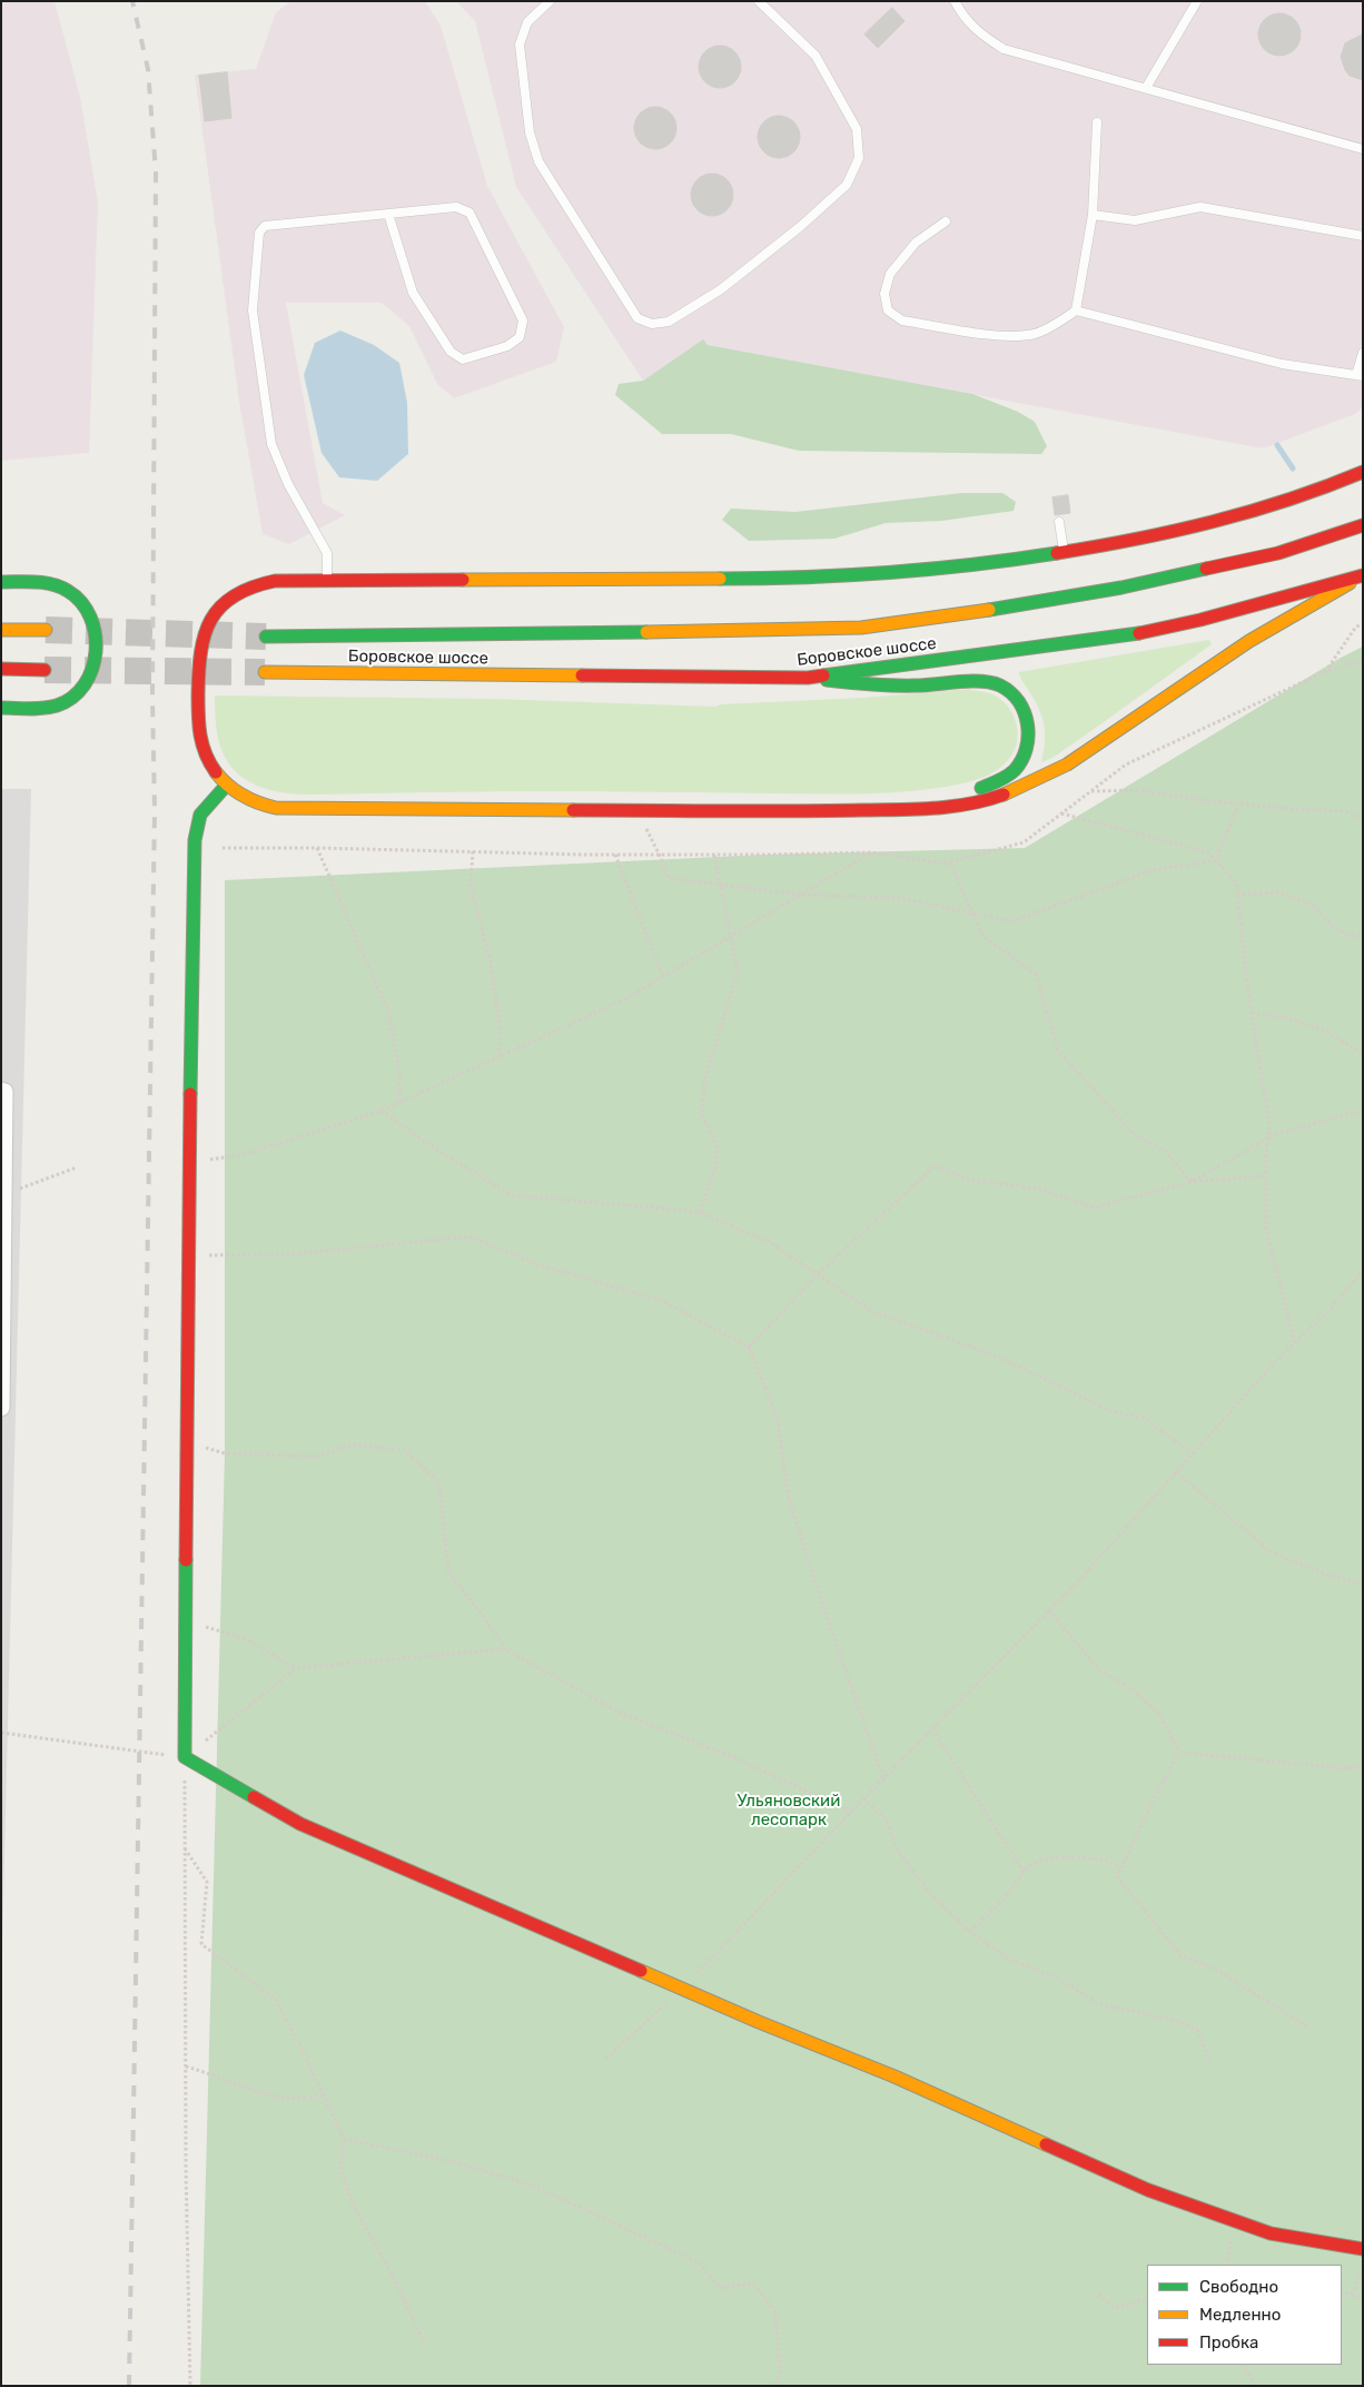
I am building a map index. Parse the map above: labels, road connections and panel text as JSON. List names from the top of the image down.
{
  "streets": {
    "street": ["Боровское шоссе"]
  },
  "parks": ["Ульяновский лесопарк"],
  "legend": ["Свободно", "Медленно", "Пробка"]
}
